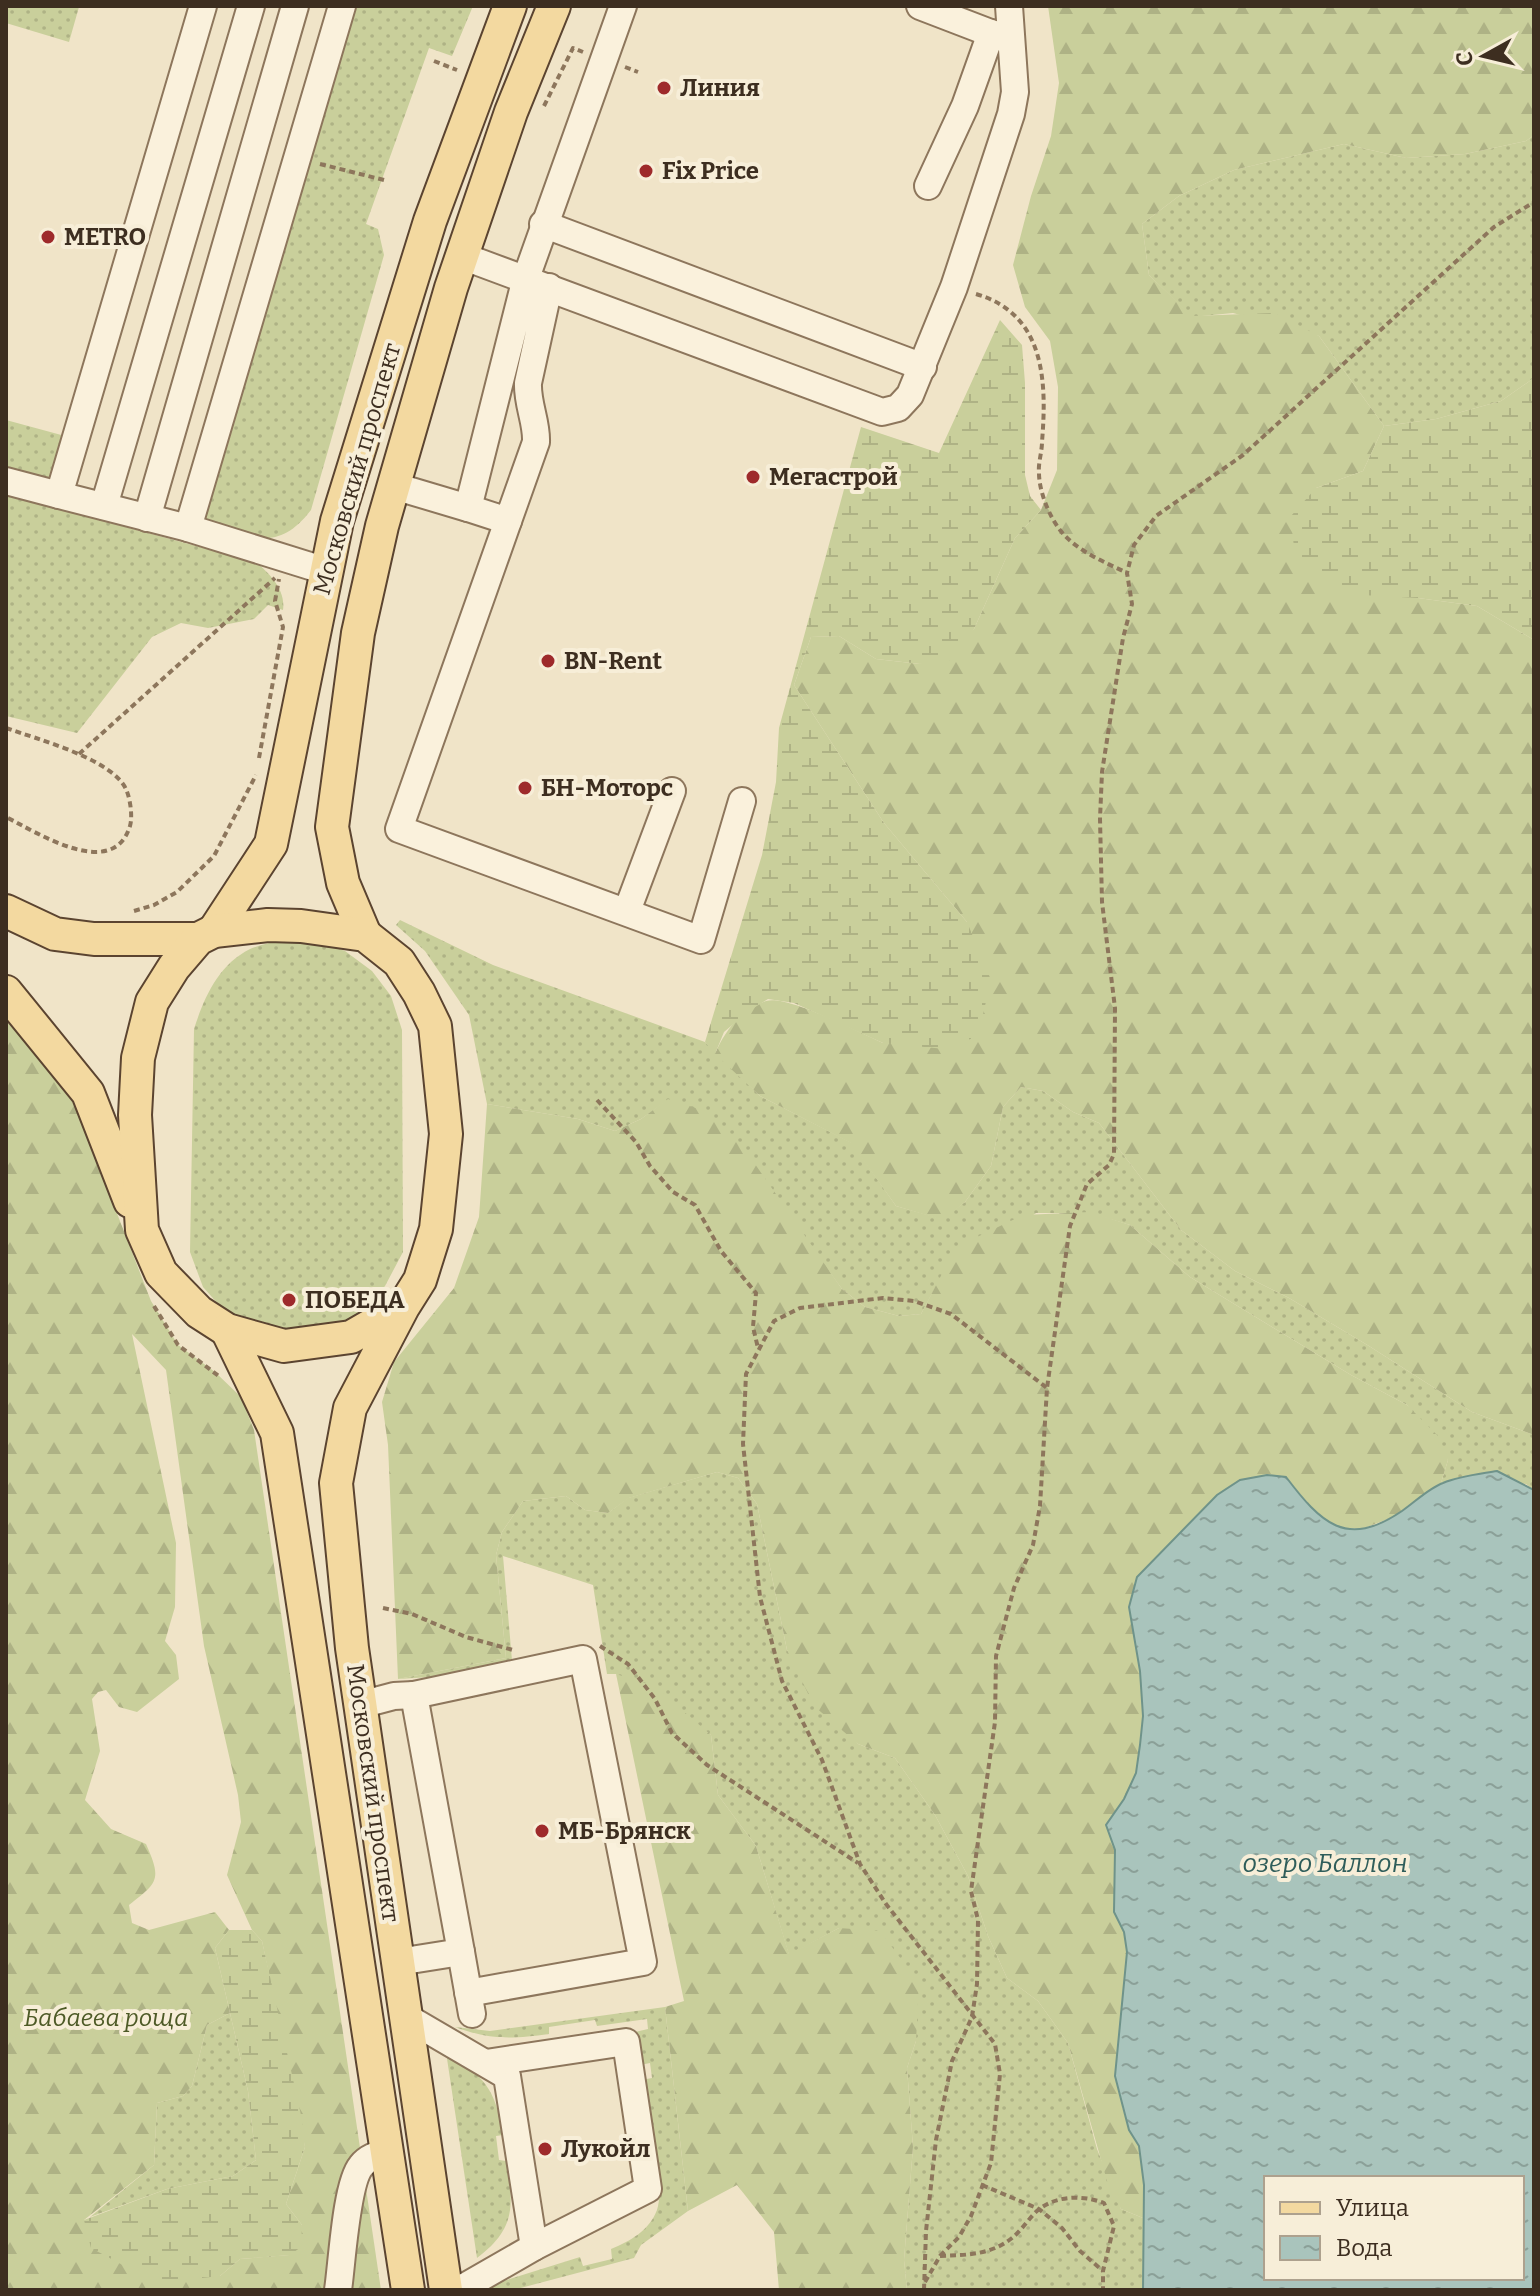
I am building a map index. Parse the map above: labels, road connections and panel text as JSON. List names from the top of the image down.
{
  "streets": {
    "main road": ["Московский проспект"]
  },
  "water": ["озеро Баллон"],
  "parks": ["Бабаева роща"],
  "places": [
    "Линия",
    "Fix Price",
    "METRO",
    "Мегастрой",
    "BN-Rent",
    "БН-Моторс",
    "ПОБЕДА",
    "МБ-Брянск",
    "Лукойл"
  ],
  "legend": ["Улица", "Вода"],
  "north": "left"
}
